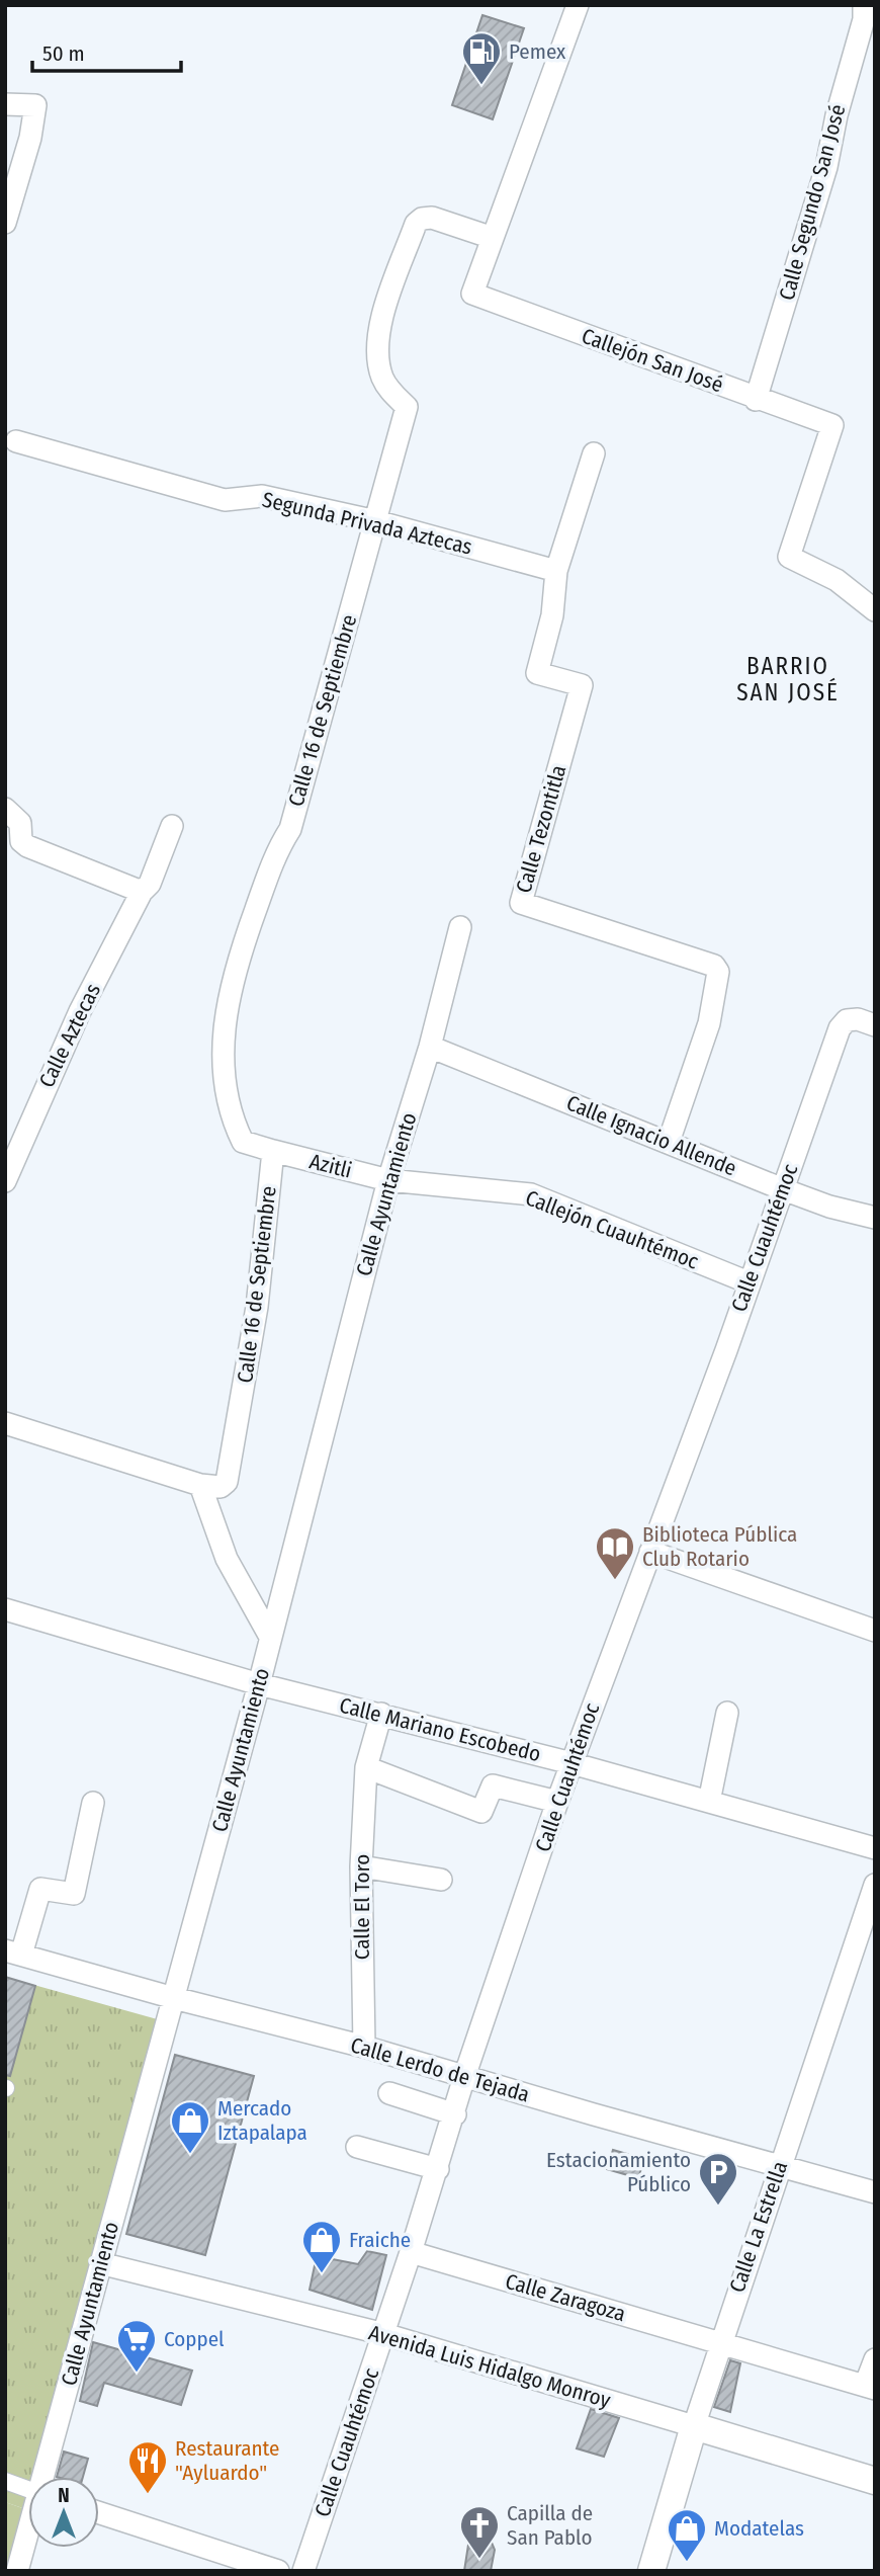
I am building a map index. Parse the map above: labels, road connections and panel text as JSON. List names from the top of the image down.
{
  "streets": {
    "street": [
      "Calle Segundo San José",
      "Callejón San José",
      "Segunda Privada Aztecas",
      "Calle 16 de Septiembre",
      "Calle Tezontitla",
      "Calle Aztecas",
      "Calle Ignacio Allende",
      "Azitli",
      "Calle Ayuntamiento",
      "Callejón Cuauhtémoc",
      "Calle Cuauhtémoc",
      "Calle Mariano Escobedo",
      "Calle El Toro",
      "Calle Lerdo de Tejada",
      "Calle La Estrella",
      "Calle Zaragoza",
      "Avenida Luis Hidalgo Monroy"
    ]
  },
  "crossings": [
    ["Calle Segundo San José", "Callejón San José"],
    ["Callejón San José", "Calle 16 de Septiembre"],
    ["Segunda Privada Aztecas", "Calle 16 de Septiembre"],
    ["Segunda Privada Aztecas", "Calle Tezontitla"],
    ["Calle 16 de Septiembre", "Azitli"],
    ["Calle Tezontitla", "Calle Ignacio Allende"],
    ["Calle Ignacio Allende", "Calle Ayuntamiento"],
    ["Calle Ignacio Allende", "Calle Cuauhtémoc"],
    ["Azitli", "Calle Ayuntamiento"],
    ["Azitli", "Callejón Cuauhtémoc"],
    ["Calle Ayuntamiento", "Callejón Cuauhtémoc"],
    ["Calle Ayuntamiento", "Calle Mariano Escobedo"],
    ["Calle Ayuntamiento", "Calle Lerdo de Tejada"],
    ["Calle Ayuntamiento", "Avenida Luis Hidalgo Monroy"],
    ["Callejón Cuauhtémoc", "Calle Cuauhtémoc"],
    ["Calle Cuauhtémoc", "Calle Mariano Escobedo"],
    ["Calle Cuauhtémoc", "Calle Lerdo de Tejada"],
    ["Calle Cuauhtémoc", "Calle Zaragoza"],
    ["Calle Cuauhtémoc", "Avenida Luis Hidalgo Monroy"],
    ["Calle Mariano Escobedo", "Calle El Toro"],
    ["Calle El Toro", "Calle Lerdo de Tejada"],
    ["Calle Lerdo de Tejada", "Calle La Estrella"],
    ["Calle La Estrella", "Calle Zaragoza"],
    ["Calle La Estrella", "Avenida Luis Hidalgo Monroy"]
  ],
  "districts": ["BARRIO SAN JOSÉ"],
  "places": {
    "fuel station": ["Pemex"],
    "library": ["Biblioteca Pública Club Rotario"],
    "shop": ["Mercado Iztapalapa", "Fraiche", "Modatelas"],
    "parking": ["Estacionamiento Público"],
    "supermarket": ["Coppel"],
    "restaurant": ["Restaurante \"Ayluardo\""],
    "church": ["Capilla de San Pablo"]
  },
  "scale_bar": "50 m",
  "north": "top"
}
